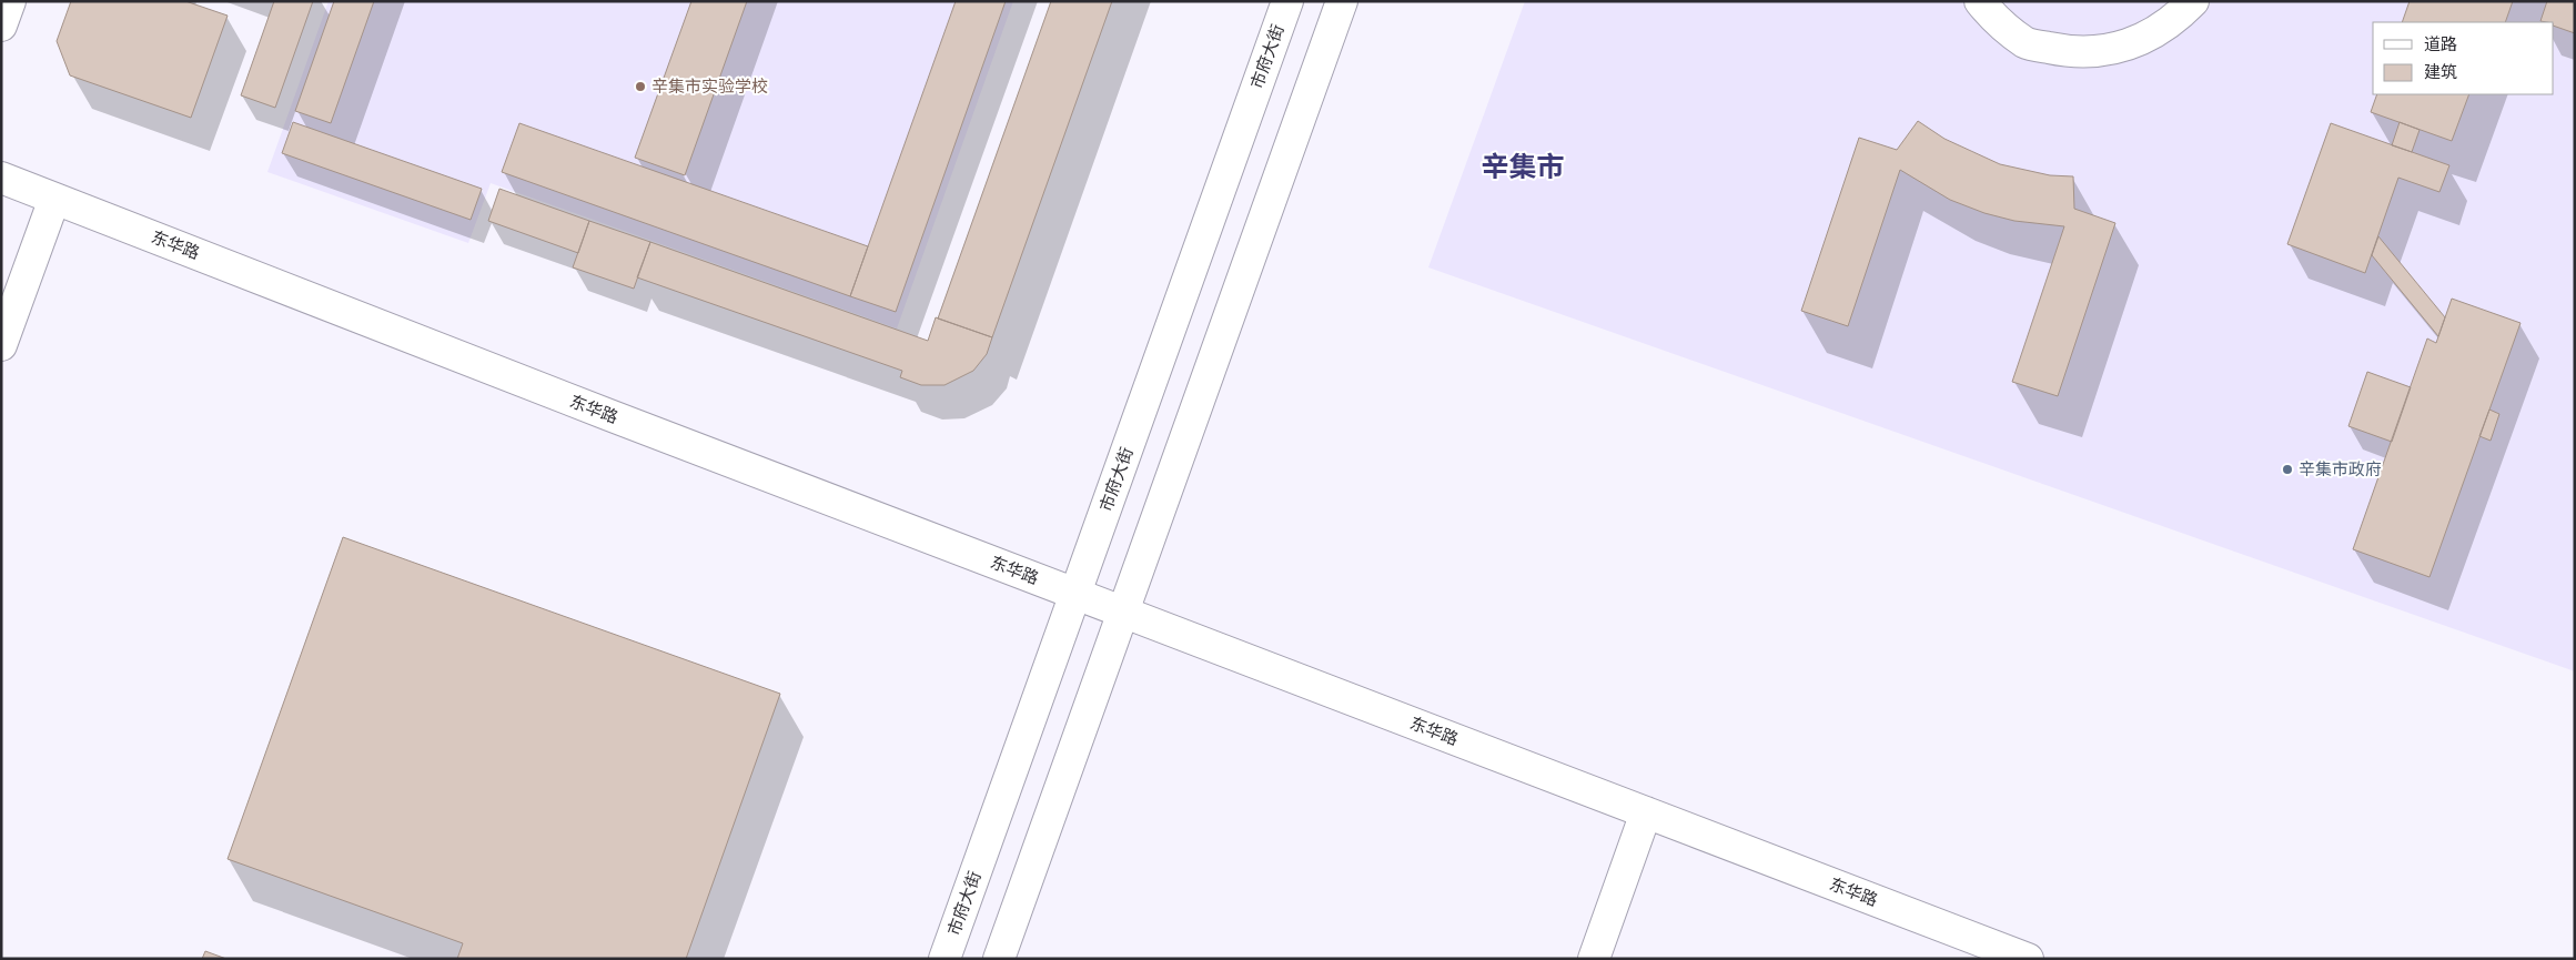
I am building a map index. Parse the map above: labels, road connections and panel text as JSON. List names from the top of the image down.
{
  "streets": {
    "street": ["市府大街", "东华路"]
  },
  "crossings": [
    ["市府大街", "东华路"]
  ],
  "districts": ["辛集市"],
  "places": ["辛集市实验学校", "辛集市政府"],
  "legend": ["道路", "建筑"]
}
